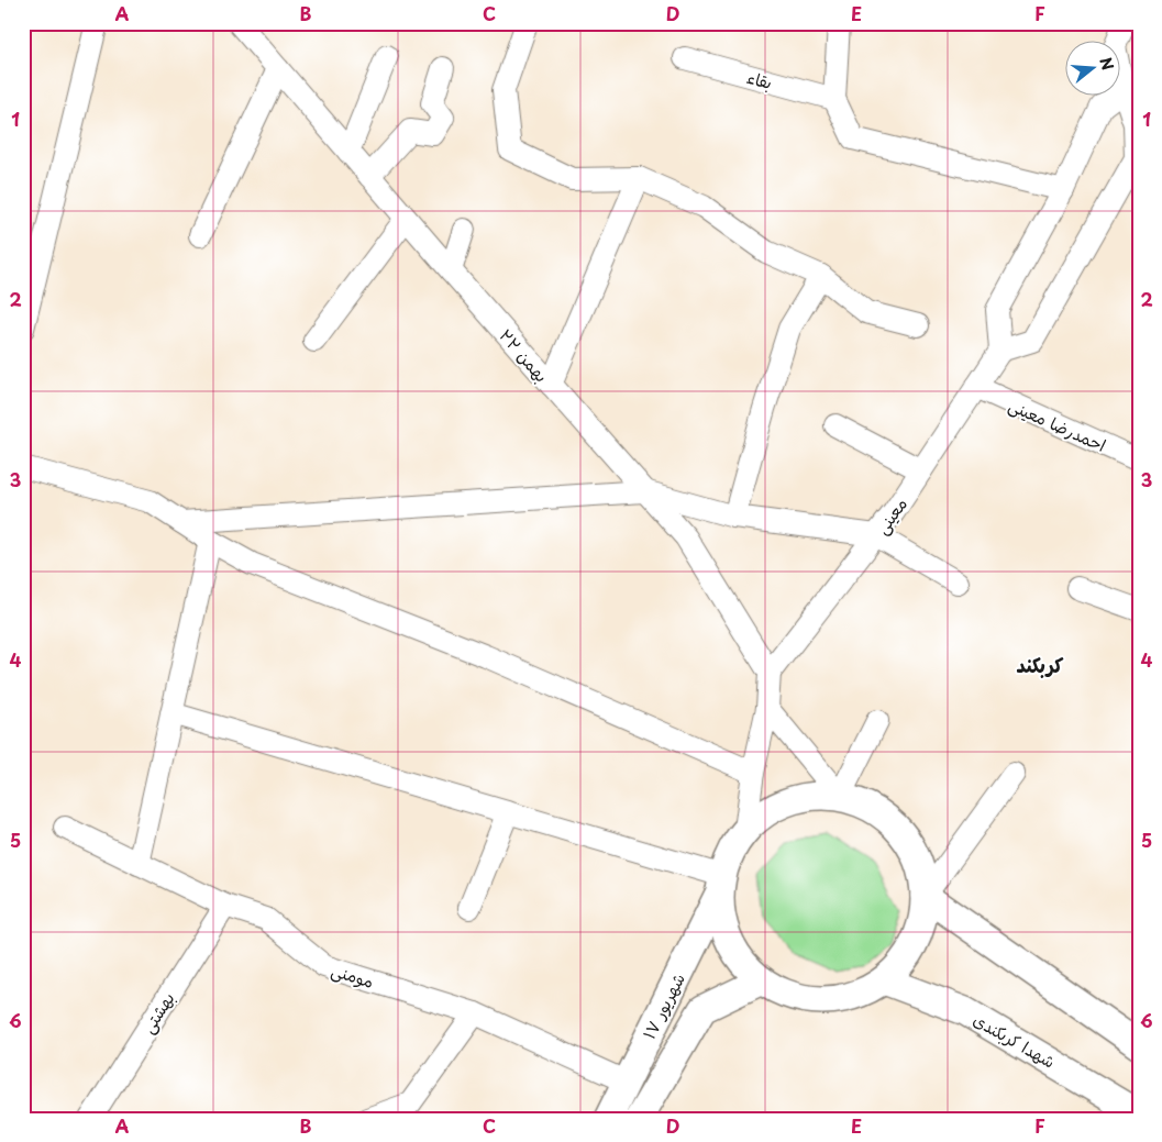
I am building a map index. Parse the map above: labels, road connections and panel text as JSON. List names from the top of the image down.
{
  "streets": {
    "street": [
      "بقاء",
      "۲۲ بهمن",
      "احمدرضا معینی",
      "معینی",
      "مومنی",
      "۱۷ شهریور",
      "بهشتی",
      "شهدا کربکندی"
    ]
  },
  "crossings": [
    ["۲۲ بهمن", "معینی"],
    ["احمدرضا معینی", "معینی"],
    ["مومنی", "۱۷ شهریور"],
    ["مومنی", "بهشتی"]
  ],
  "districts": ["کربکند"],
  "north": "right",
  "grid": {
    "columns": [
      "A",
      "B",
      "C",
      "D",
      "E",
      "F"
    ],
    "rows": [
      "1",
      "2",
      "3",
      "4",
      "5",
      "6"
    ]
  }
}
